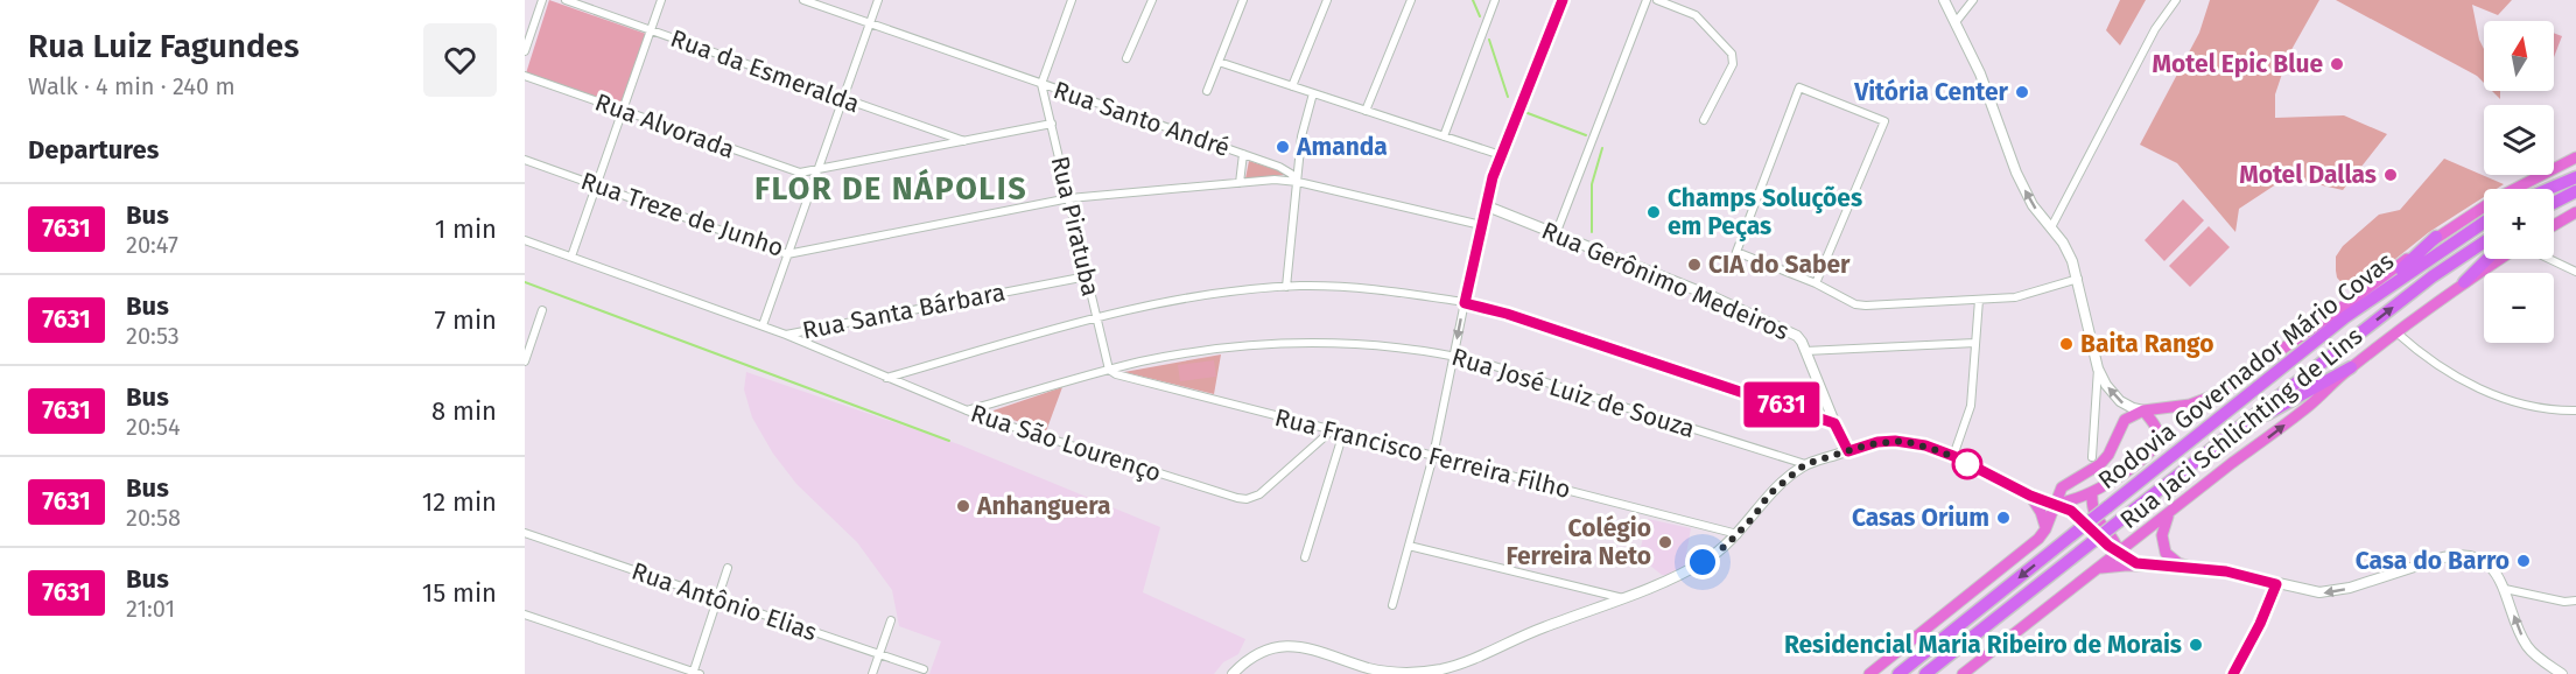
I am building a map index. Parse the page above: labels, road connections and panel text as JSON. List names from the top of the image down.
{
  "streets": {
    "highway": ["Rodovia Governador Mário Covas"],
    "main road": ["Rua Gerônimo Medeiros", "Rua Jaci Schlichting de Lins"],
    "street": [
      "Rua da Esmeralda",
      "Rua Santo André",
      "Rua Alvorada",
      "Rua Treze de Junho",
      "Rua Piratuba",
      "Rua Santa Bárbara",
      "Rua José Luiz de Souza",
      "Rua São Lourenço",
      "Rua Francisco Ferreira Filho",
      "Rua Antônio Elias"
    ]
  },
  "crossings": [
    ["Rua da Esmeralda", "Rua Alvorada"],
    ["Rua Santo André", "Rua Treze de Junho"],
    ["Rua Santo André", "Rua Piratuba"],
    ["Rua Alvorada", "Rua Piratuba"],
    ["Rua Treze de Junho", "Rua Piratuba"],
    ["Rua Piratuba", "Rua Santa Bárbara"],
    ["Rua Piratuba", "Rua José Luiz de Souza"],
    ["Rua Piratuba", "Rua Francisco Ferreira Filho"],
    ["Rua Santa Bárbara", "Rua São Lourenço"],
    ["Rua José Luiz de Souza", "Rua São Lourenço"],
    ["Rua José Luiz de Souza", "Rua Francisco Ferreira Filho"],
    ["Rua São Lourenço", "Rua Francisco Ferreira Filho"]
  ],
  "districts": ["FLOR DE NÁPOLIS"],
  "places": [
    "Motel Epic Blue",
    "Vitória Center",
    "Amanda",
    "Motel Dallas",
    "Champs Soluções em Peças",
    "CIA do Saber",
    "Baita Rango",
    "Anhanguera",
    "Casas Orium",
    "Colégio Ferreira Neto",
    "Casa do Barro",
    "Residencial Maria Ribeiro de Morais"
  ],
  "lines": ["bus line 7631"],
  "north": "top",
  "page": {
    "heading": [
      ["Rua Luiz Fagundes", "Walk · 4 min · 240 m"],
      "Departures"
    ],
    "on_map": "7631",
    "map_buttons": ["+", "−"],
    "list": [
      {
        "mark": "7631",
        "name": "Bus",
        "note": "20:47",
        "value": "1 min"
      },
      {
        "mark": "7631",
        "name": "Bus",
        "note": "20:53",
        "value": "7 min"
      },
      {
        "mark": "7631",
        "name": "Bus",
        "note": "20:54",
        "value": "8 min"
      },
      {
        "mark": "7631",
        "name": "Bus",
        "note": "20:58",
        "value": "12 min"
      },
      {
        "mark": "7631",
        "name": "Bus",
        "note": "21:01",
        "value": "15 min"
      }
    ]
  }
}
